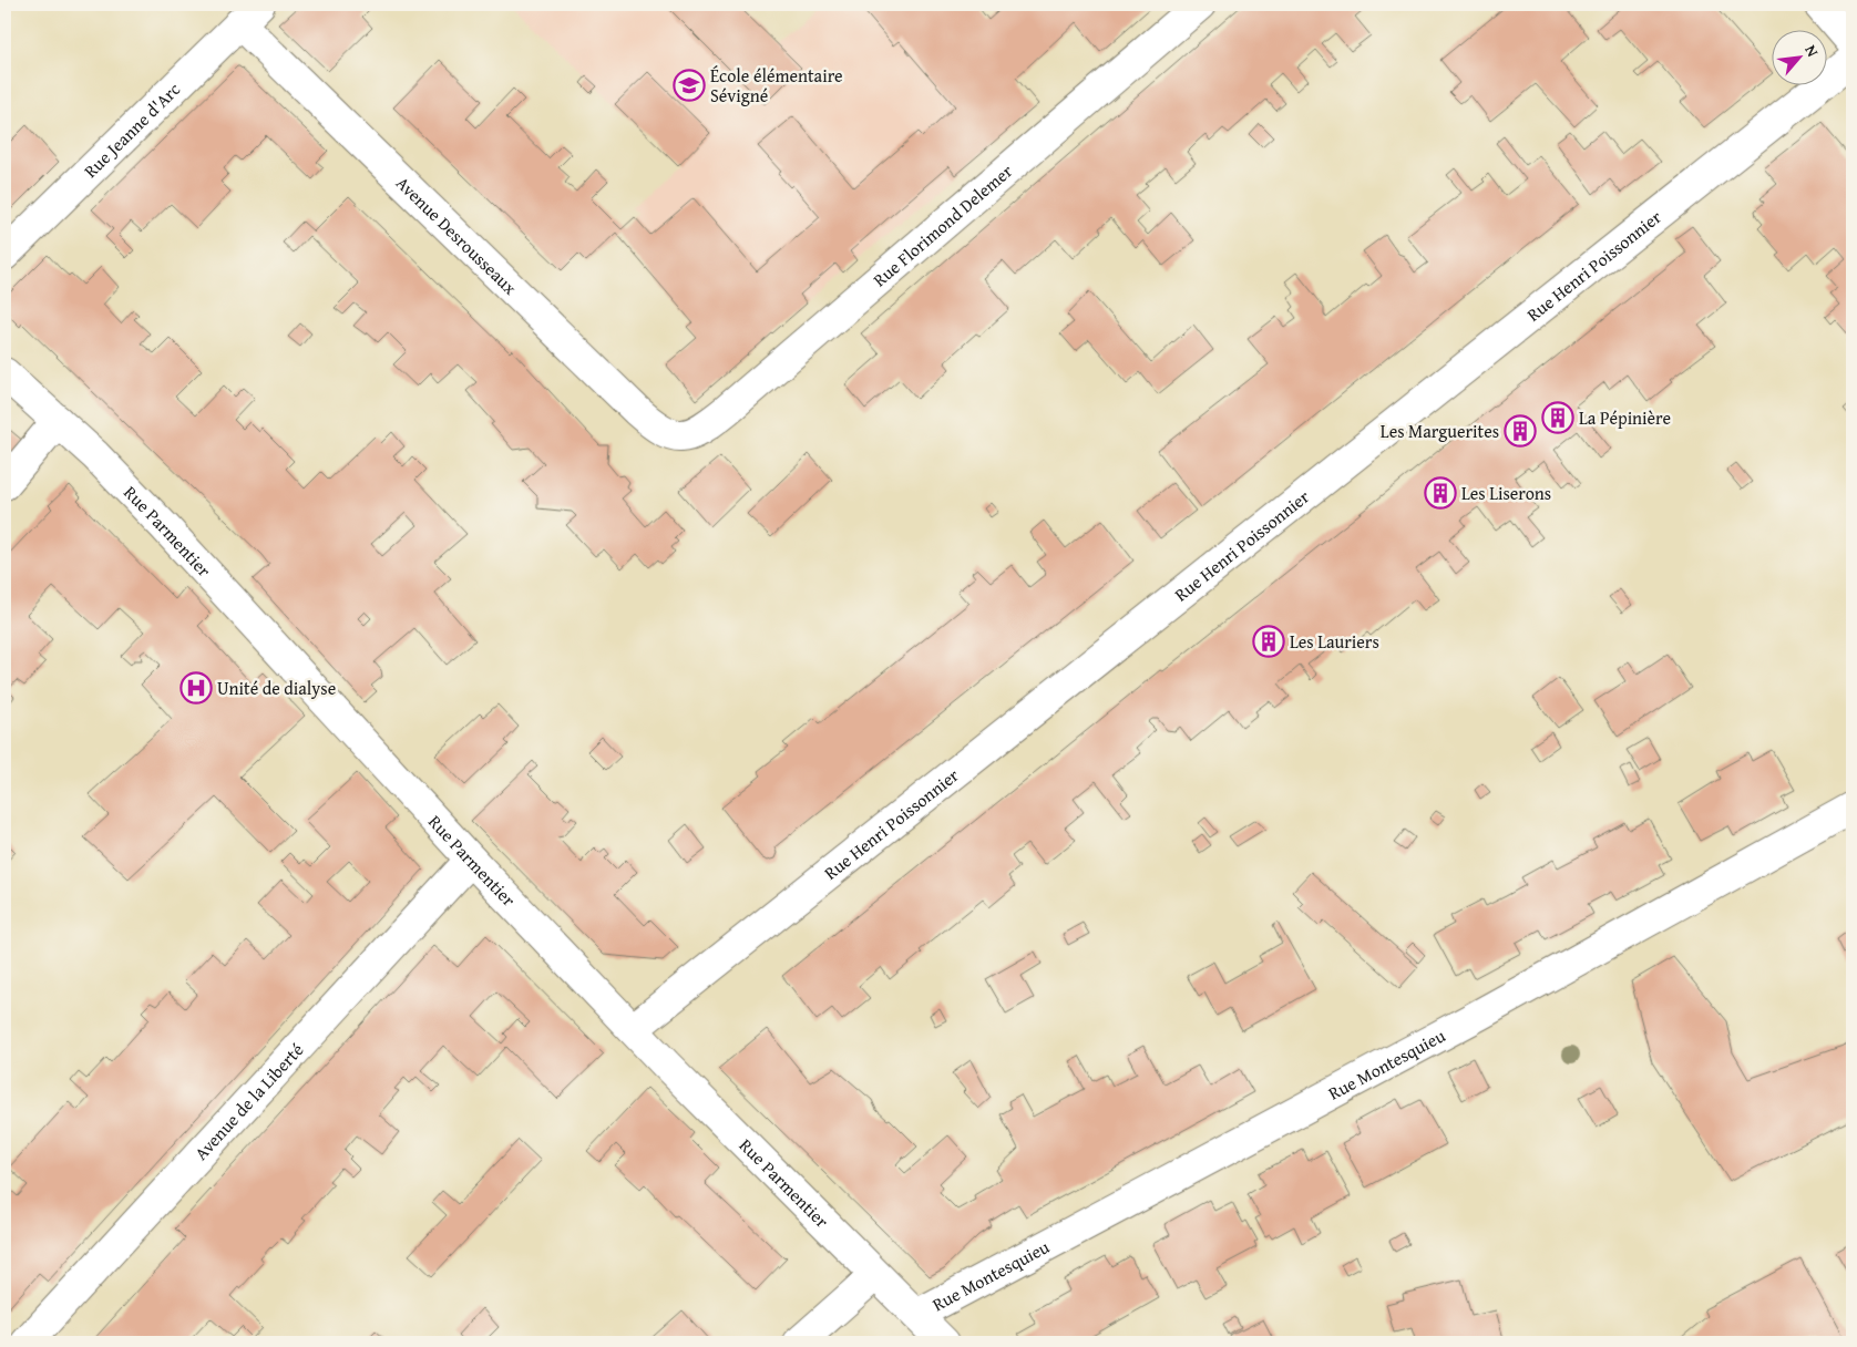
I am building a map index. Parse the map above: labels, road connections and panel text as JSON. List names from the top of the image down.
{
  "streets": {
    "street": [
      "Rue Jeanne d'Arc",
      "Rue Florimond Delemer",
      "Avenue Desrousseaux",
      "Rue Henri Poissonnier",
      "Rue Parmentier",
      "Rue Montesquieu",
      "Avenue de la Liberté"
    ]
  },
  "crossings": [
    ["Rue Jeanne d'Arc", "Avenue Desrousseaux"],
    ["Rue Florimond Delemer", "Avenue Desrousseaux"],
    ["Rue Henri Poissonnier", "Rue Parmentier"],
    ["Rue Parmentier", "Rue Montesquieu"],
    ["Rue Parmentier", "Avenue de la Liberté"]
  ],
  "places": {
    "school or university": ["École élémentaire Sévigné"],
    "building": [
      "La Pépinière",
      "Les Marguerites",
      "Les Liserons",
      "Les Lauriers"
    ],
    "hospital": ["Unité de dialyse"]
  },
  "north": "top right"
}
